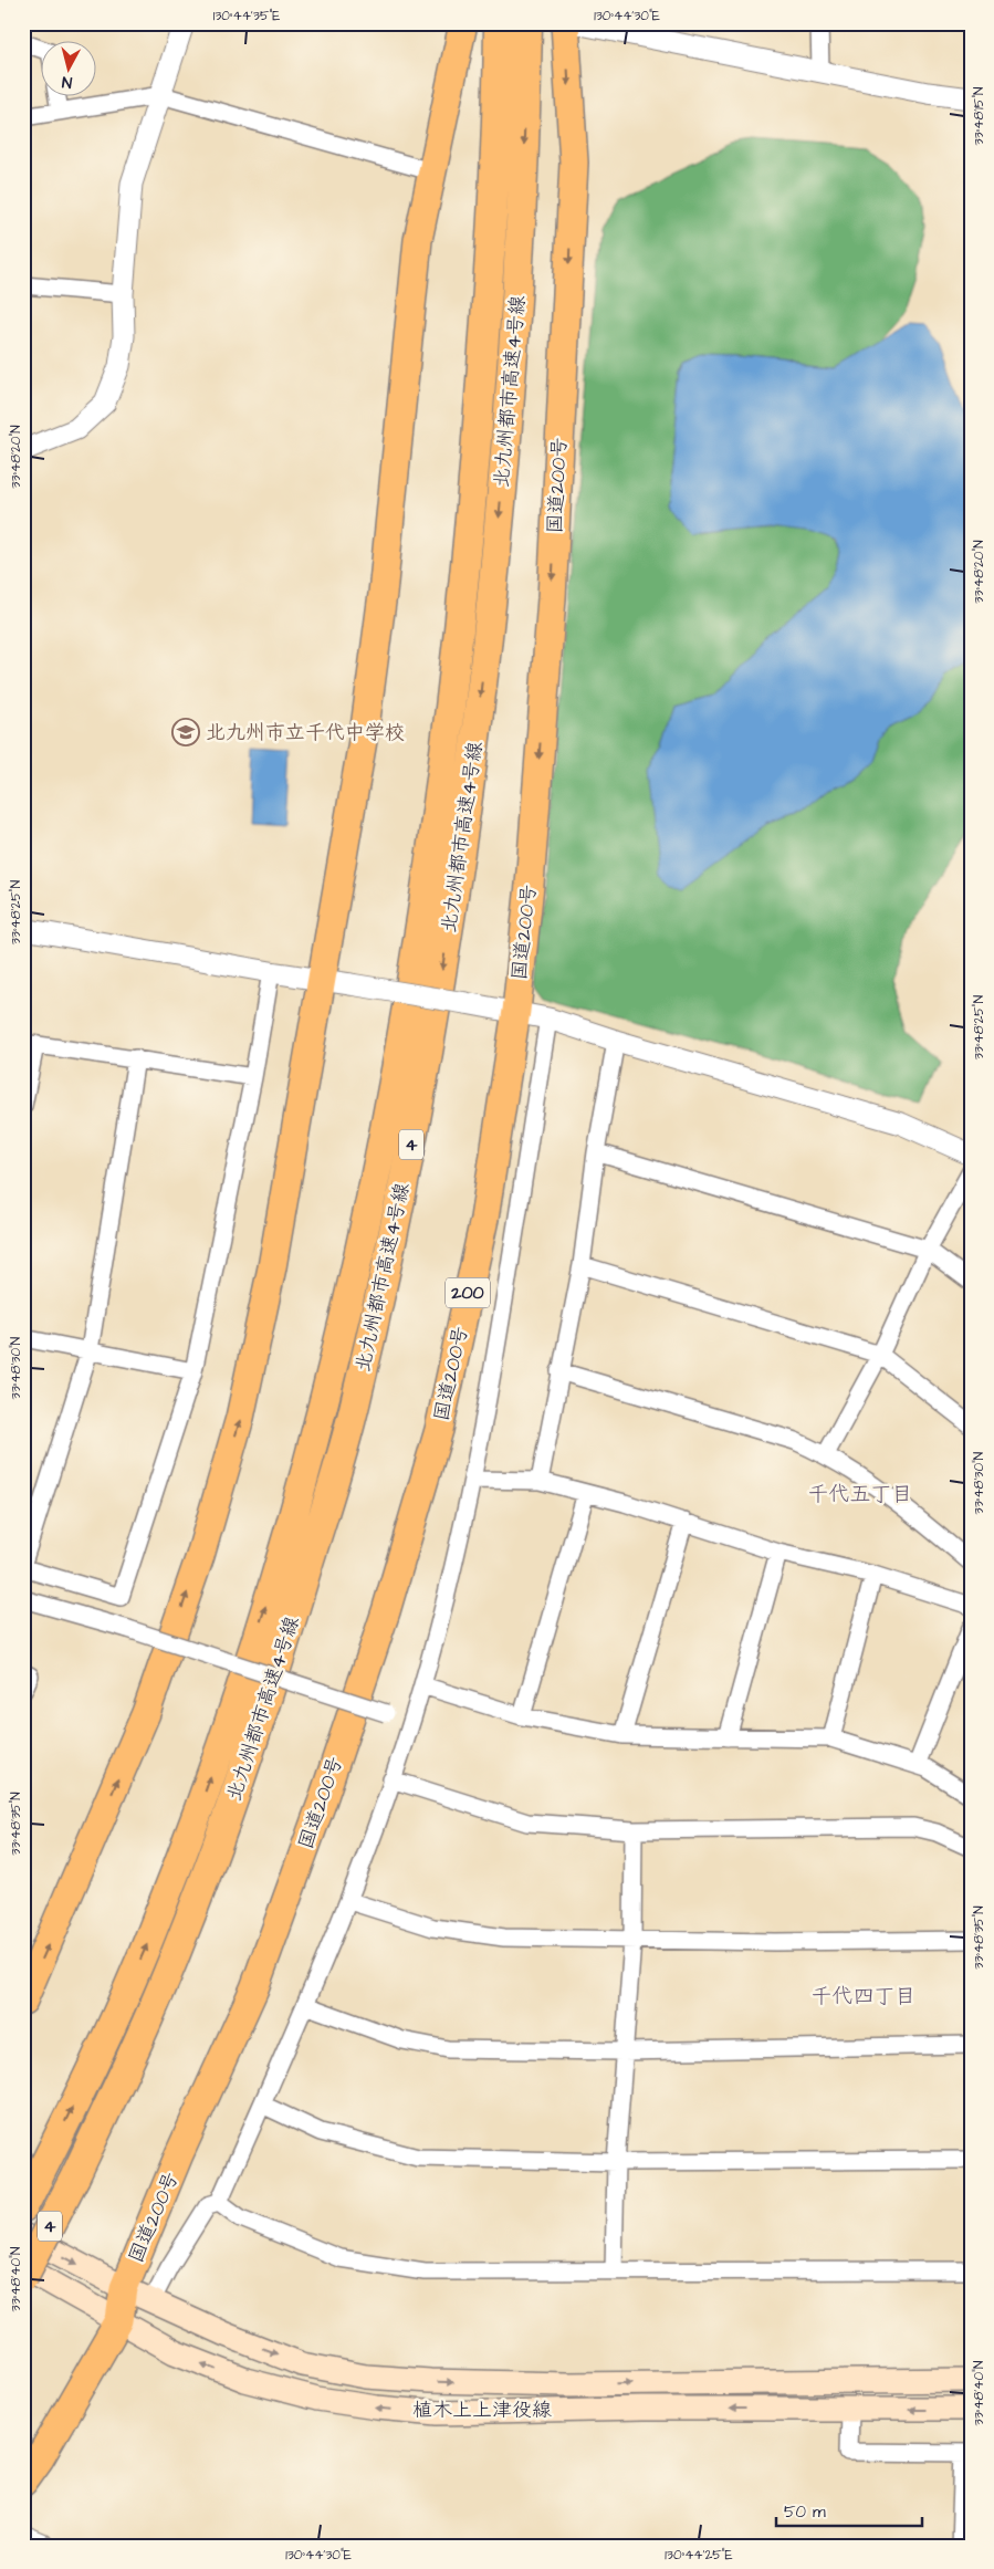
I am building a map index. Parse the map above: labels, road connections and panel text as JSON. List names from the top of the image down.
{
  "streets": {
    "highway": [
      "北九州都市高速4号線",
      "国道200号",
      "4",
      "200"
    ],
    "main road": ["植木上上津役線"]
  },
  "crossings": [
    ["国道200号", "植木上上津役線"]
  ],
  "districts": ["千代五丁目", "千代四丁目"],
  "places": {
    "school or university": ["北九州市立千代中学校"]
  },
  "scale_bar": "50 m",
  "north": "bottom",
  "coordinates": [
    "130°44'35\"E",
    "130°44'30\"E",
    "33°48'15\"N",
    "33°48'20\"N",
    "33°48'25\"N",
    "33°48'30\"N",
    "33°48'35\"N",
    "33°48'40\"N",
    "130°44'25\"E"
  ]
}
